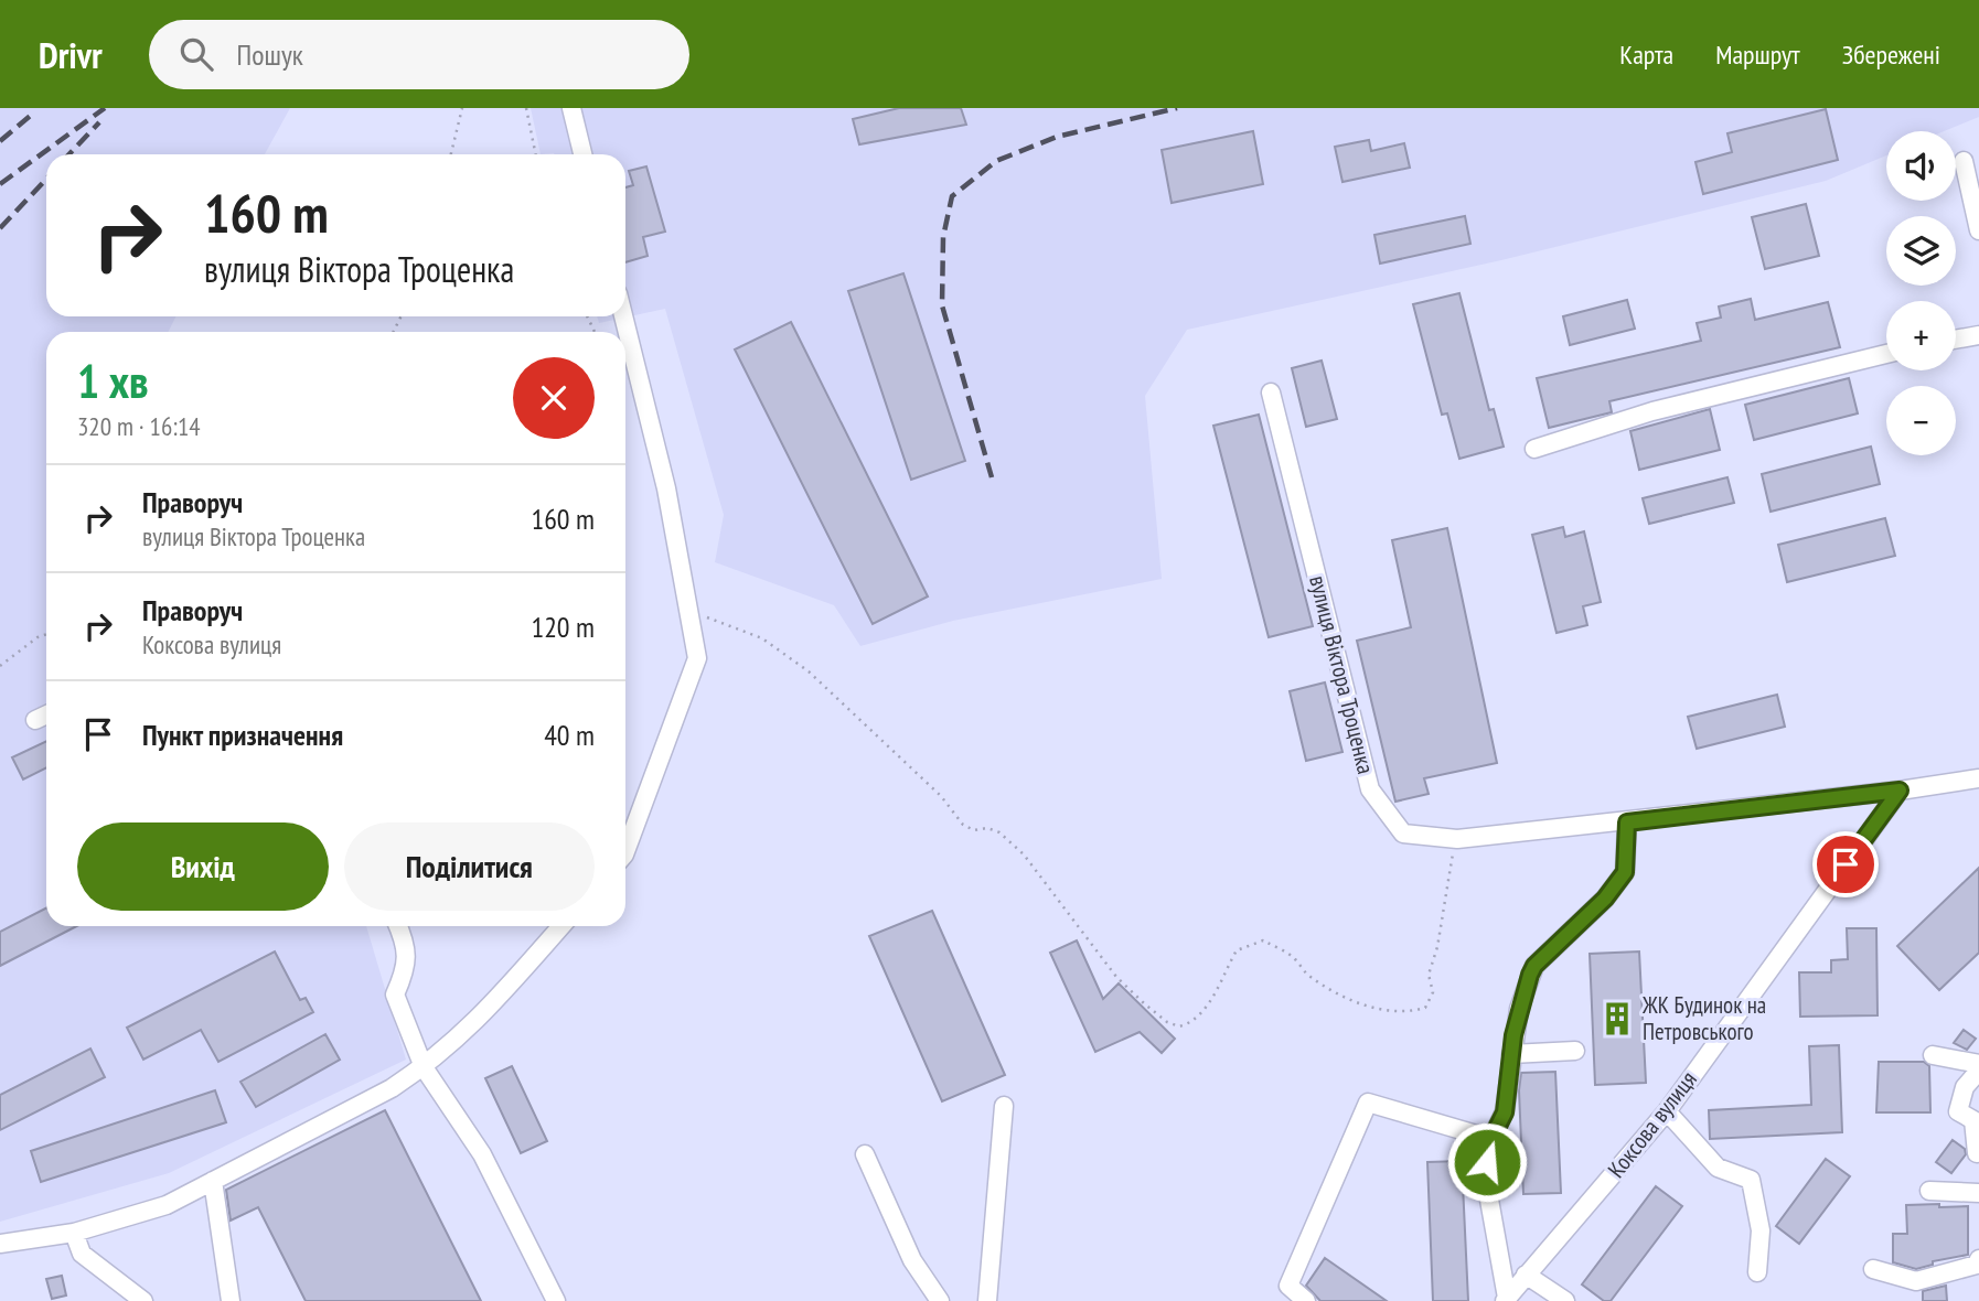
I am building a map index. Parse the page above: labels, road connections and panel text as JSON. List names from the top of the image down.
{
  "streets": {
    "street": ["вулиця Віктора Троценка", "Коксова вулиця"]
  },
  "crossings": [
    ["вулиця Віктора Троценка", "Коксова вулиця"]
  ],
  "places": {
    "building": ["ЖК Будинок на Петровського"]
  },
  "page": {
    "header": "Drivr",
    "search": "Пошук",
    "nav": ["Карта", "Маршрут", "Збережені"],
    "map_buttons": ["+", "−"],
    "turn": ["160 m", "вулиця Віктора Троценка"],
    "heading": ["1 хв", "320 m · 16:14"],
    "list": [
      {
        "name": "Праворуч",
        "note": "вулиця Віктора Троценка",
        "value": "160 m"
      },
      {
        "name": "Праворуч",
        "note": "Коксова вулиця",
        "value": "120 m"
      },
      {
        "name": "Пункт призначення",
        "value": "40 m"
      }
    ],
    "buttons": ["Вихід", "Поділитися"]
  }
}
